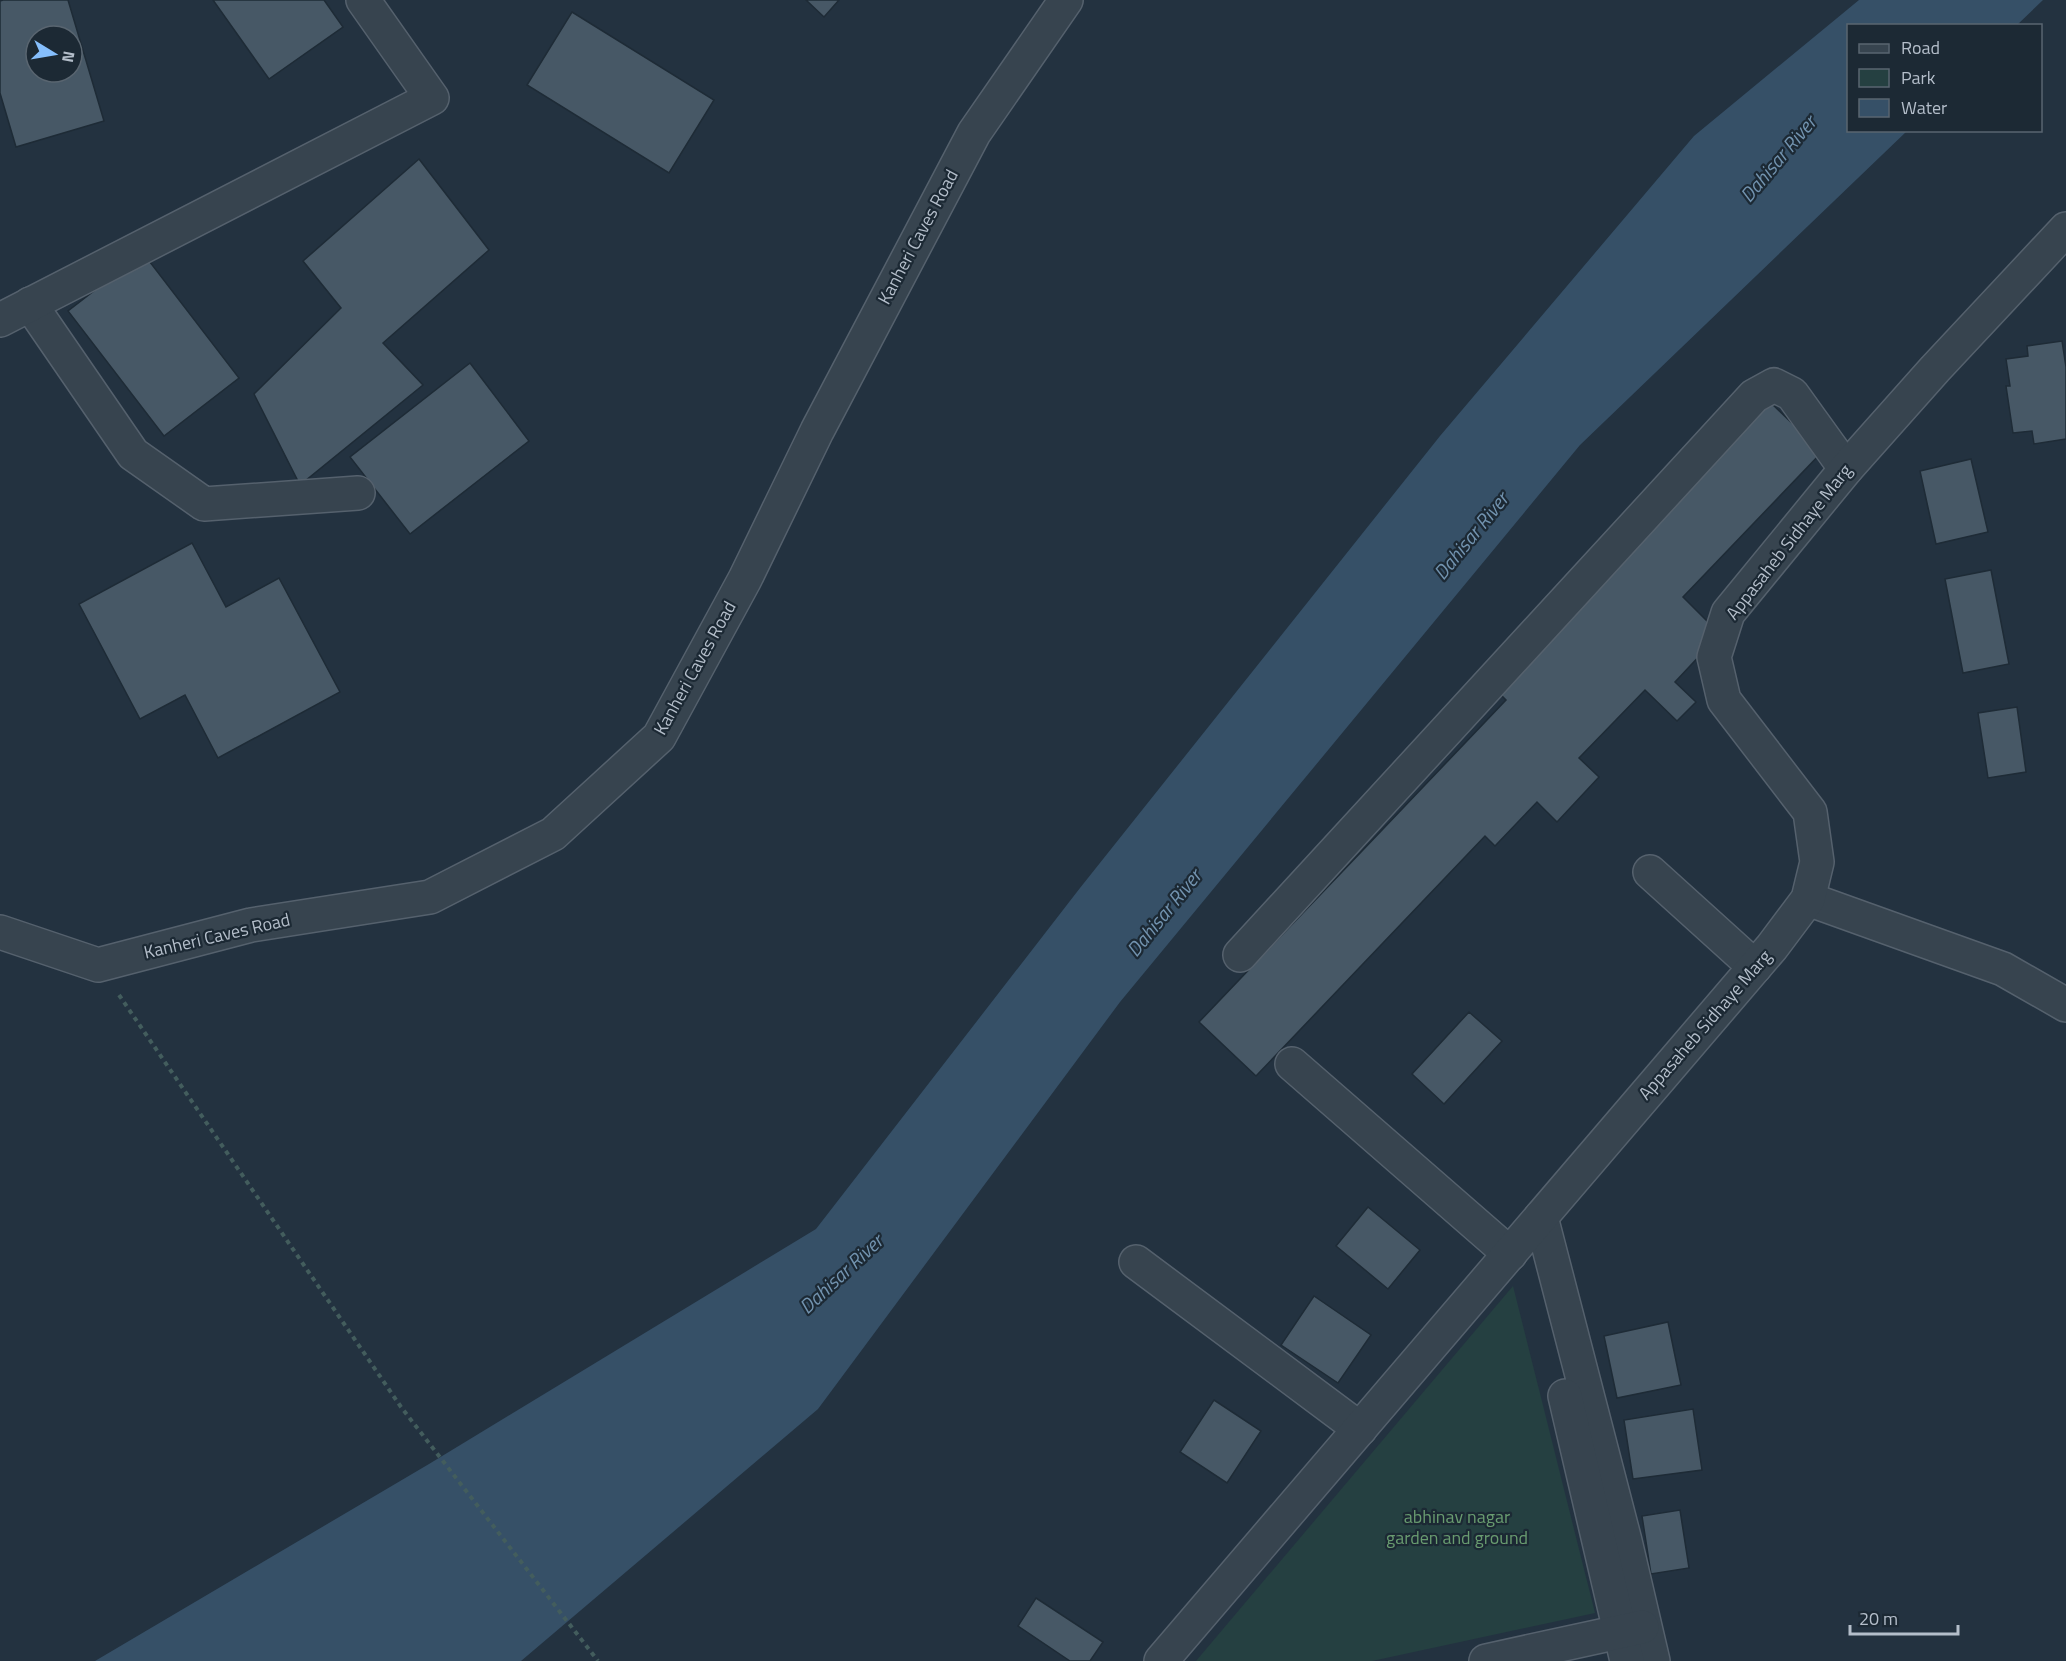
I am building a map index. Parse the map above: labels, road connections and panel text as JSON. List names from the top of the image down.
{
  "streets": {
    "street": ["Kanheri Caves Road", "Appasaheb Sidhaye Marg"]
  },
  "water": ["Dahisar River"],
  "parks": ["abhinav nagar garden and ground"],
  "legend": ["Road", "Park", "Water"],
  "scale_bar": "20 m",
  "north": "right"
}
